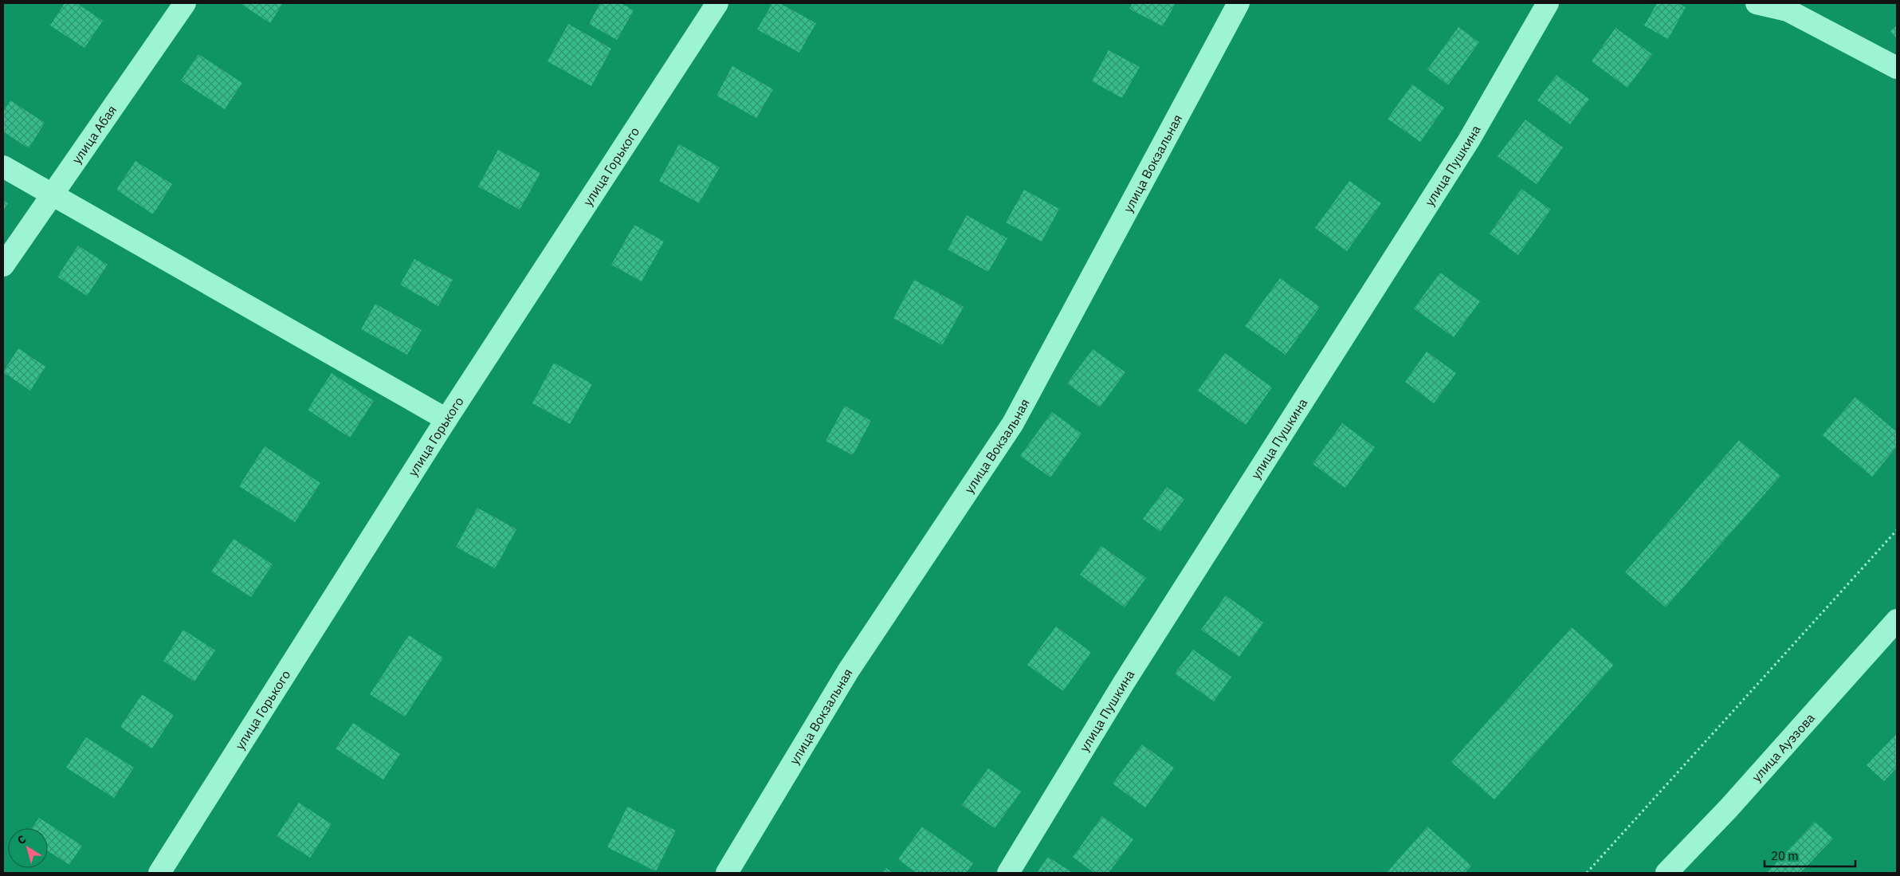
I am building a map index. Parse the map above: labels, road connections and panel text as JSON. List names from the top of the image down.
{
  "streets": {
    "street": [
      "улица Абая",
      "улица Вокзальная",
      "улица Горького",
      "улица Пушкина",
      "улица Ауэзова"
    ]
  },
  "scale_bar": "20 m",
  "north": "top left"
}
